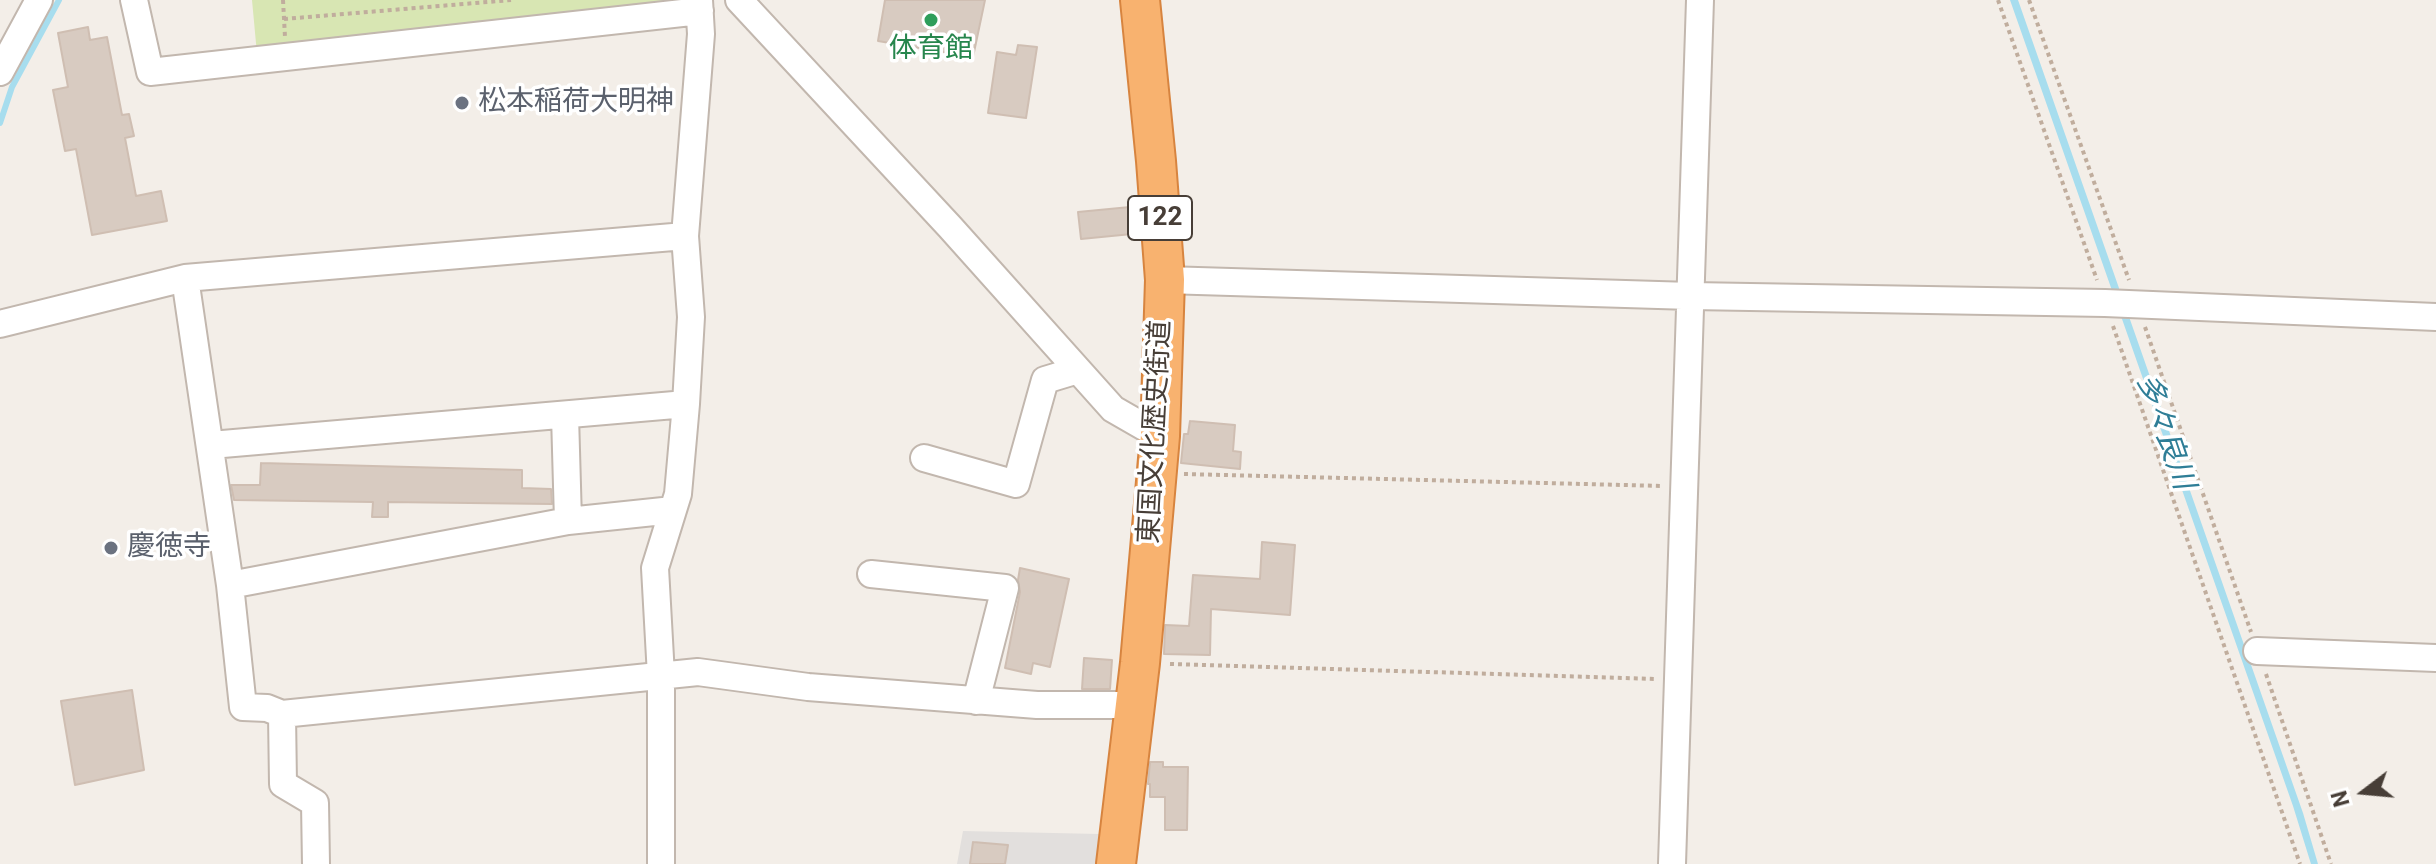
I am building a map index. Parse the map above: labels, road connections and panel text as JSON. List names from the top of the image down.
{
  "streets": {
    "highway": ["122", "東国文化歴史街道"]
  },
  "water": ["多々良川"],
  "places": ["体育館", "松本稲荷大明神", "慶徳寺"],
  "north": "left"
}
